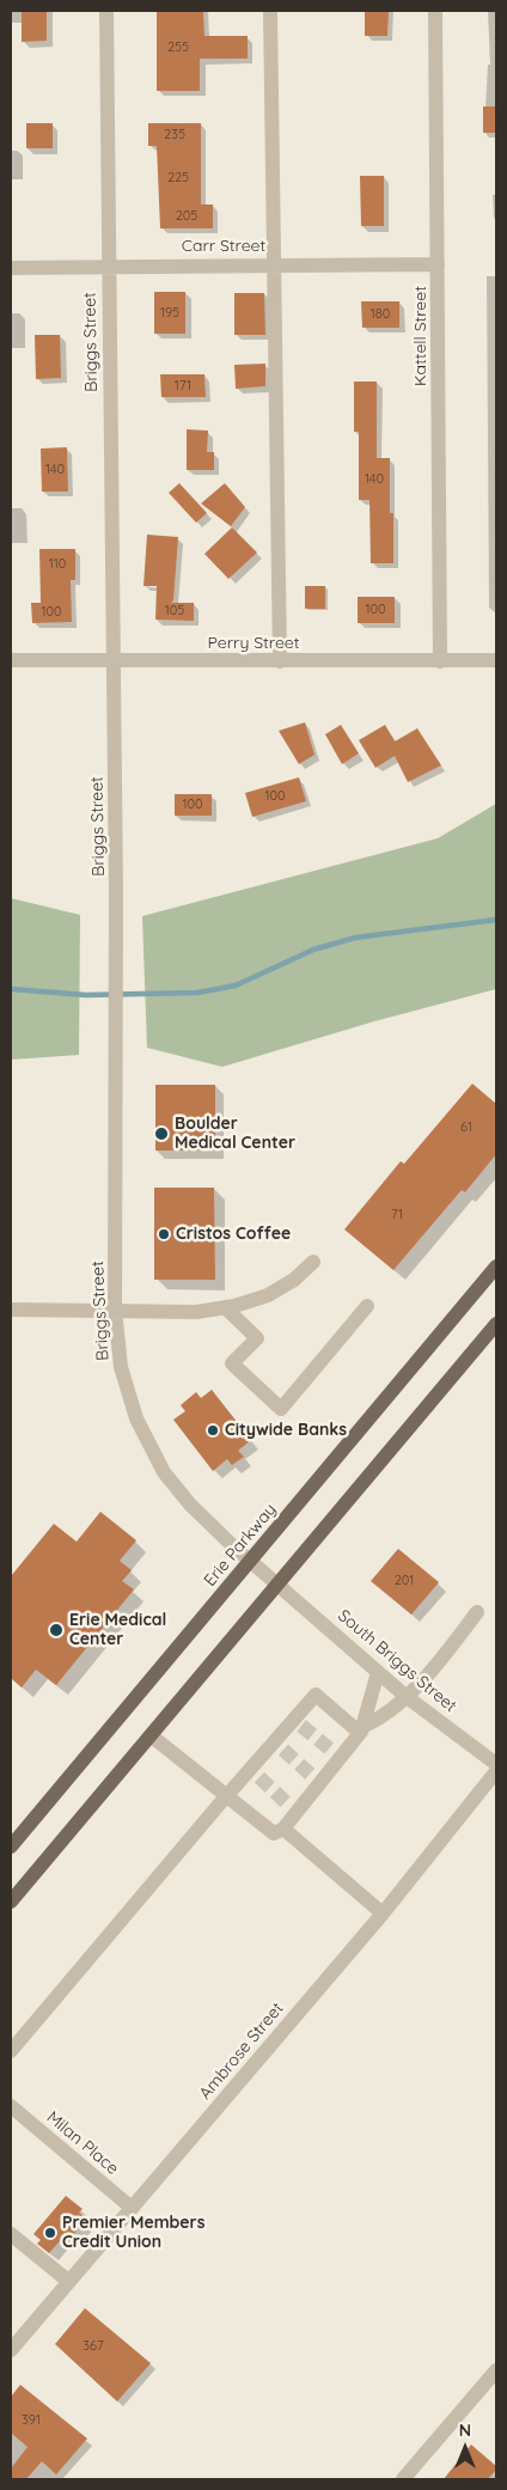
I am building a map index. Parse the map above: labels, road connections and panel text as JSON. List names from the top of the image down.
{
  "streets": {
    "main road": ["Erie Parkway"],
    "street": [
      "Carr Street",
      "Kattell Street",
      "Briggs Street",
      "Perry Street",
      "South Briggs Street",
      "Ambrose Street",
      "Milan Place"
    ]
  },
  "crossings": [
    ["Carr Street", "Kattell Street"],
    ["Carr Street", "Briggs Street"],
    ["Kattell Street", "Perry Street"],
    ["Briggs Street", "Perry Street"],
    ["Briggs Street", "Erie Parkway"],
    ["Briggs Street", "South Briggs Street"],
    ["Ambrose Street", "Milan Place"]
  ],
  "places": [
    "Boulder Medical Center",
    "Cristos Coffee",
    "Citywide Banks",
    "Erie Medical Center",
    "Premier Members Credit Union"
  ],
  "house_numbers": [
    "255",
    "235",
    "225",
    "205",
    "195",
    "180",
    "171",
    "140",
    "140",
    "110",
    "100",
    "105",
    "100",
    "100",
    "100",
    "61",
    "71",
    "201",
    "367",
    "391"
  ],
  "north": "top"
}
